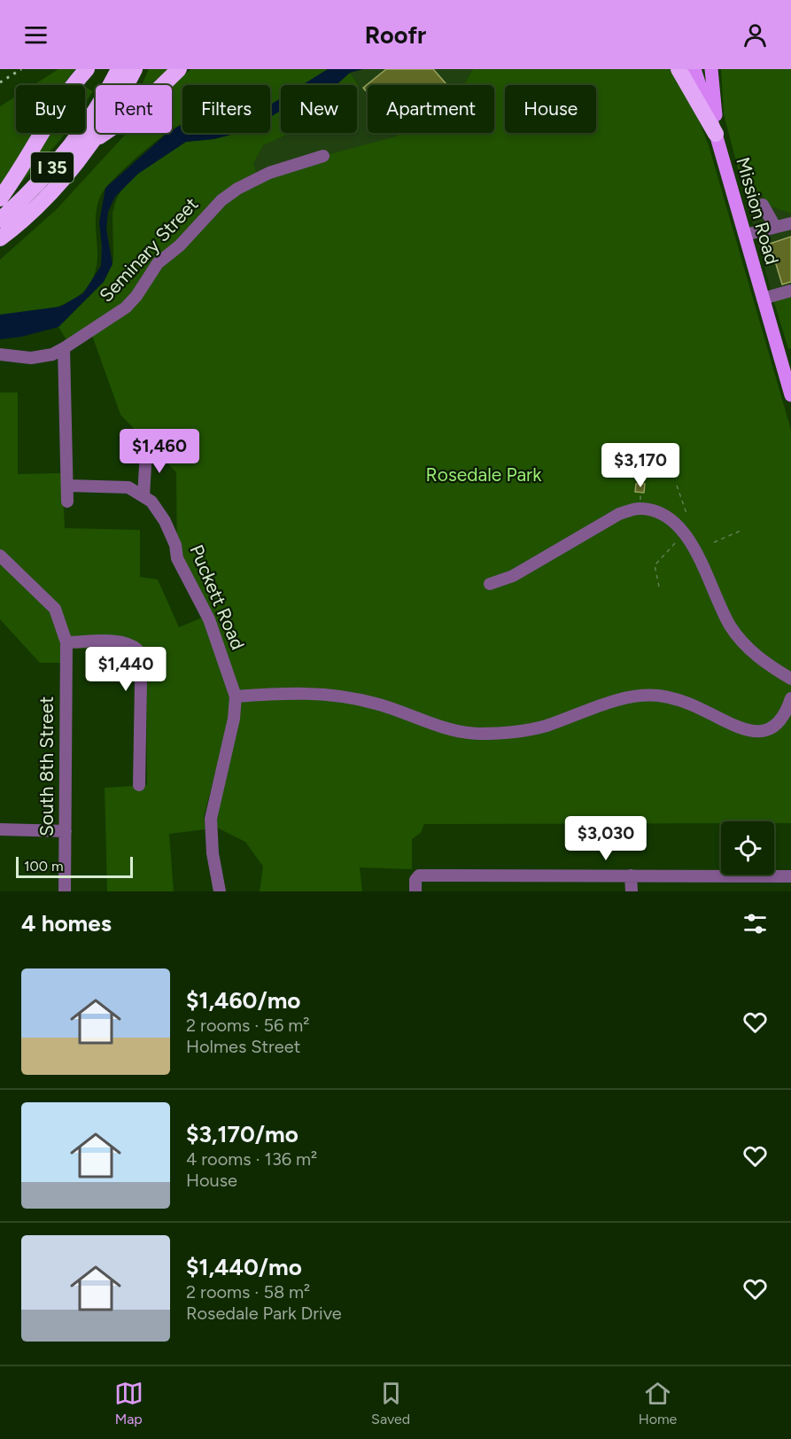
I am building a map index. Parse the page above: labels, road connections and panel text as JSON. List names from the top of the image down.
{
  "streets": {
    "highway": ["I 35"],
    "main road": ["Mission Road"],
    "street": ["Seminary Street", "Puckett Road", "South 8th Street"]
  },
  "parks": ["Rosedale Park"],
  "scale_bar": "100 m",
  "page": {
    "header": "Roofr",
    "chip": [
      "Buy",
      "Rent",
      "Filters",
      "New",
      "Apartment",
      "House"
    ],
    "price": [
      "$1,460",
      "$3,170",
      "$1,440",
      "$3,030"
    ],
    "scale": "100 m",
    "heading": "4 homes",
    "list": [
      {
        "name": "$1,460/mo",
        "note": "2 rooms · 56 m² · Holmes Street"
      },
      {
        "name": "$3,170/mo",
        "note": "4 rooms · 136 m² · House"
      },
      {
        "name": "$1,440/mo",
        "note": "2 rooms · 58 m² · Rosedale Park Drive"
      }
    ],
    "tabs": ["Map", "Saved", "Home"]
  }
}
